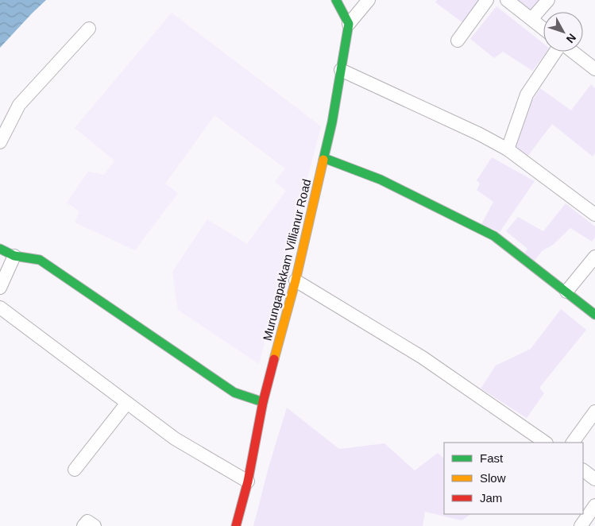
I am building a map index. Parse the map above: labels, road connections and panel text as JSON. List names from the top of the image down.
{
  "streets": {
    "street": ["Murungapakkam Villianur Road"]
  },
  "legend": ["Fast", "Slow", "Jam"],
  "north": "bottom right"
}
